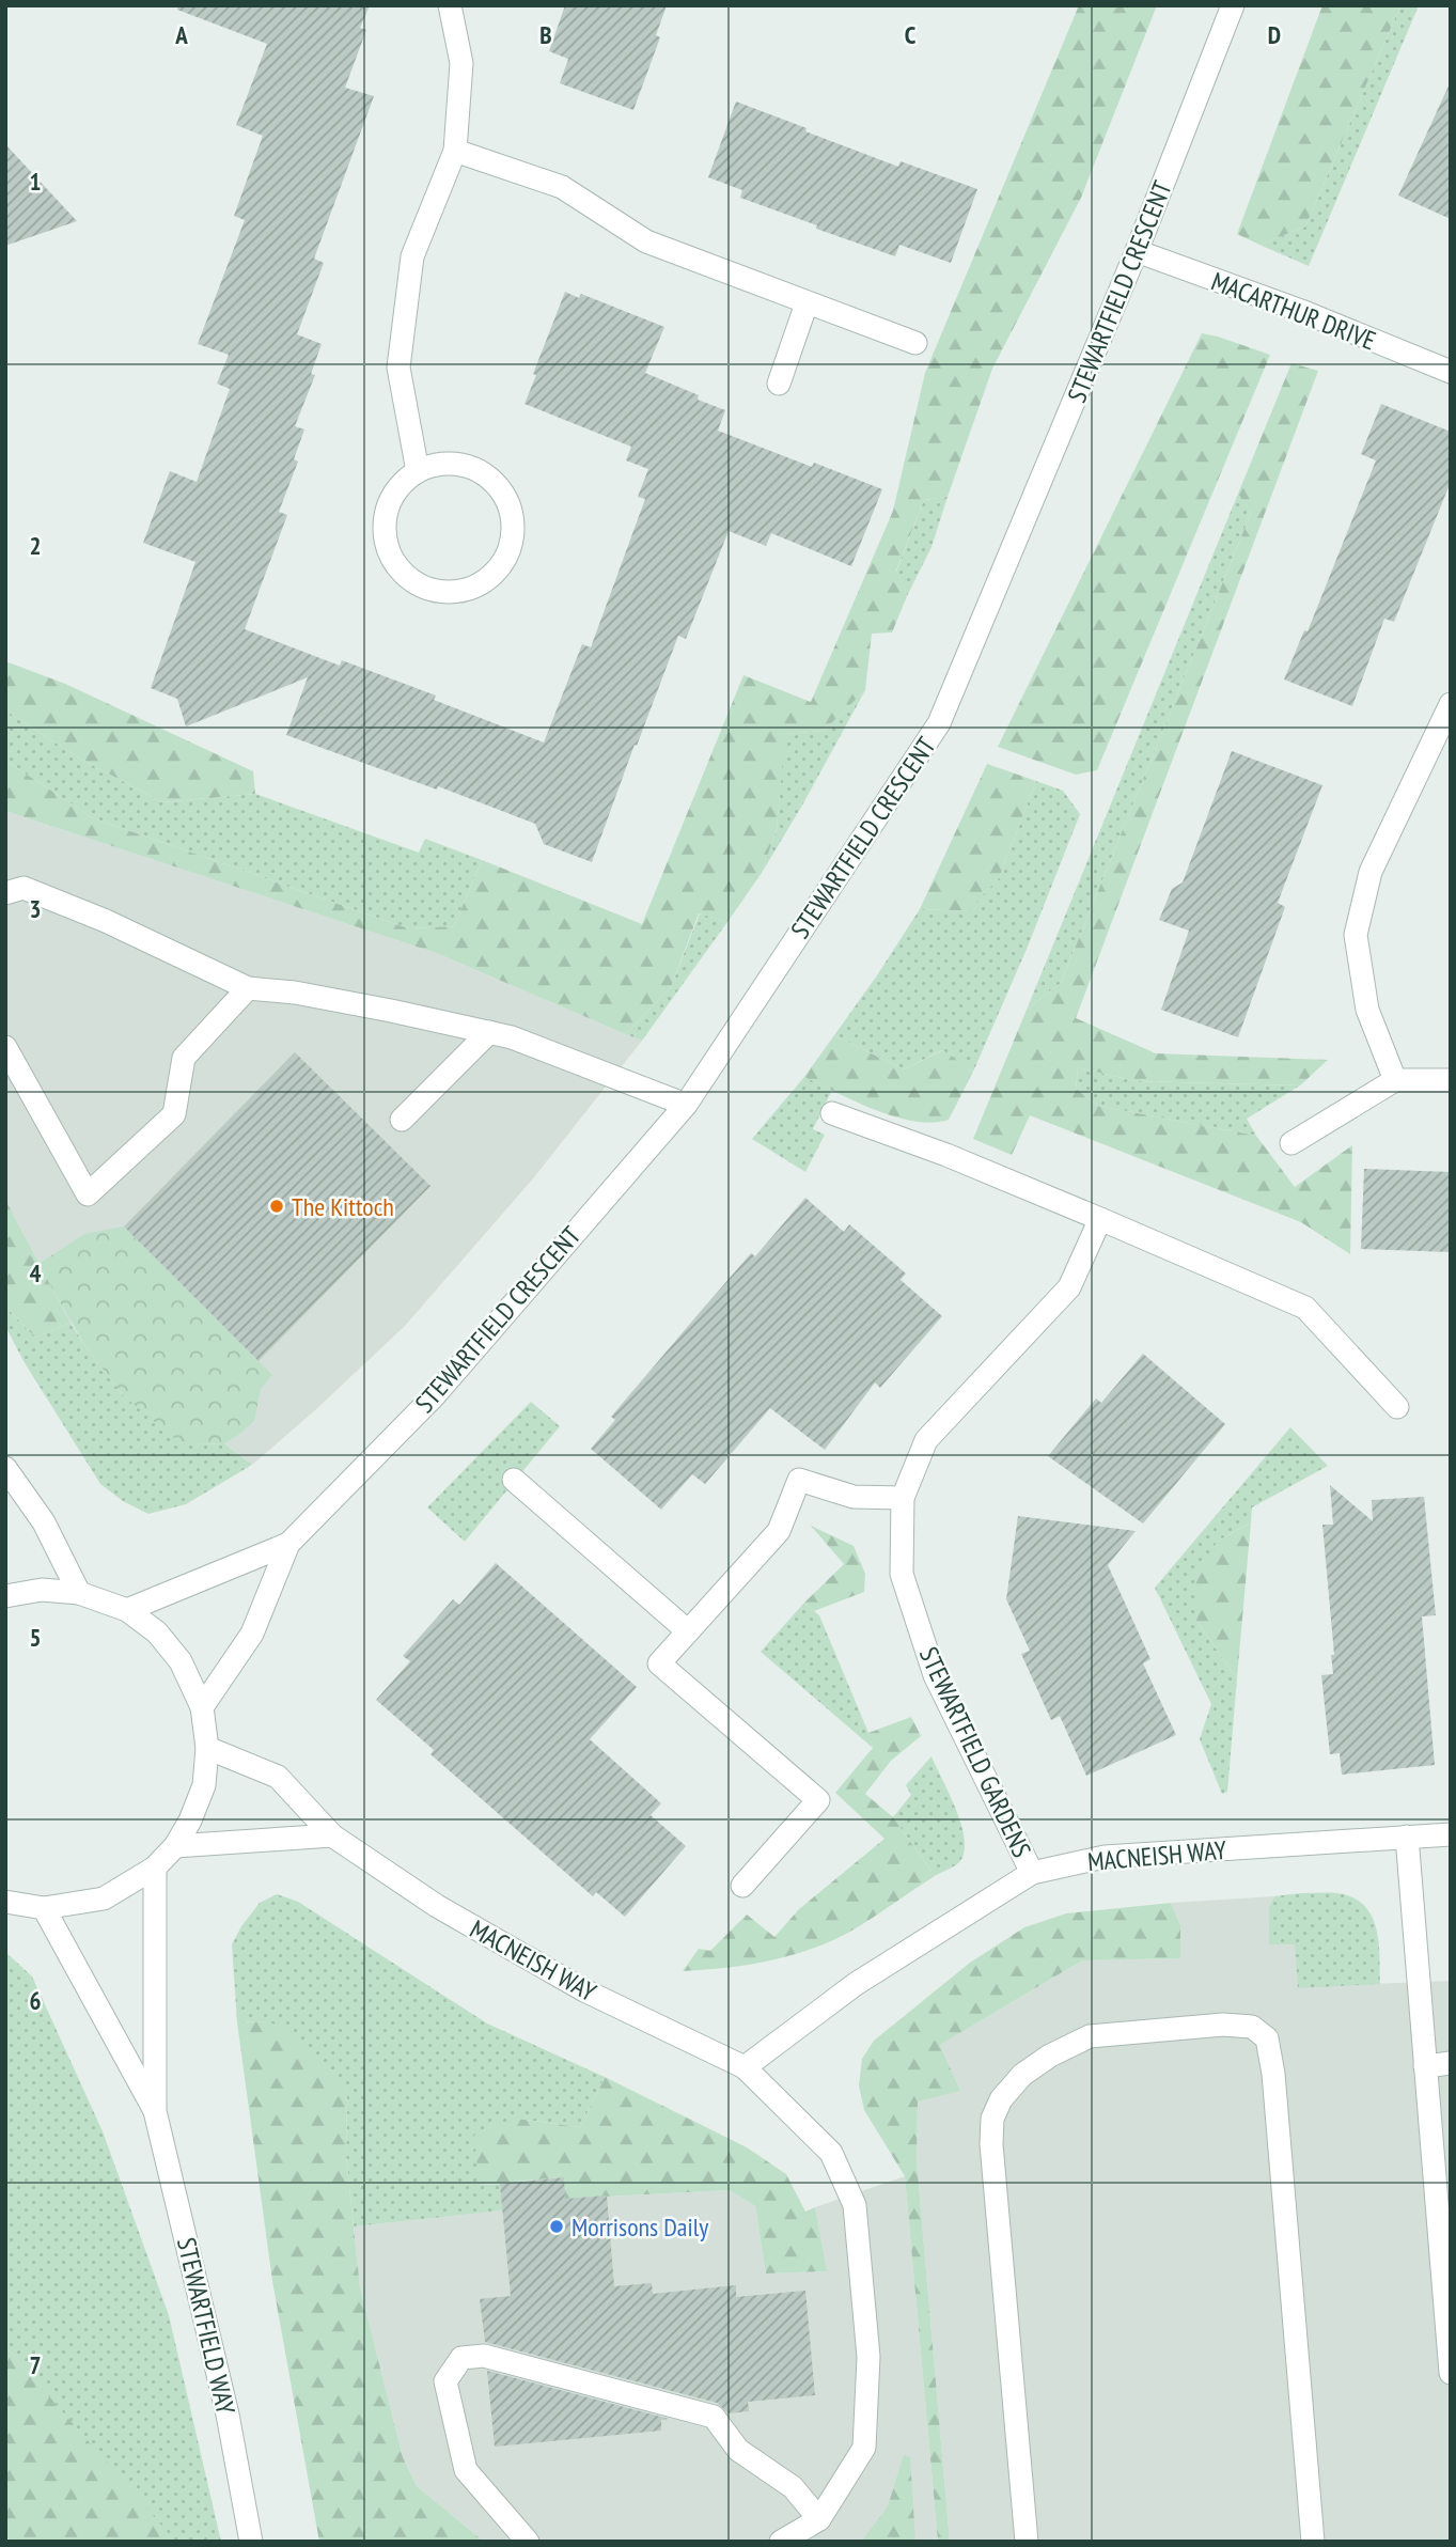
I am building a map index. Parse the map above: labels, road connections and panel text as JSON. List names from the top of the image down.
{
  "streets": {
    "street": [
      "STEWARTFIELD CRESCENT",
      "MACARTHUR DRIVE",
      "STEWARTFIELD GARDENS",
      "MACNEISH WAY",
      "STEWARTFIELD WAY"
    ]
  },
  "crossings": [
    ["STEWARTFIELD CRESCENT", "MACARTHUR DRIVE"],
    ["STEWARTFIELD GARDENS", "MACNEISH WAY"]
  ],
  "places": ["The Kittoch", "Morrisons Daily"],
  "grid": {
    "columns": [
      "A",
      "B",
      "C",
      "D"
    ],
    "rows": [
      "1",
      "2",
      "3",
      "4",
      "5",
      "6",
      "7"
    ]
  }
}
